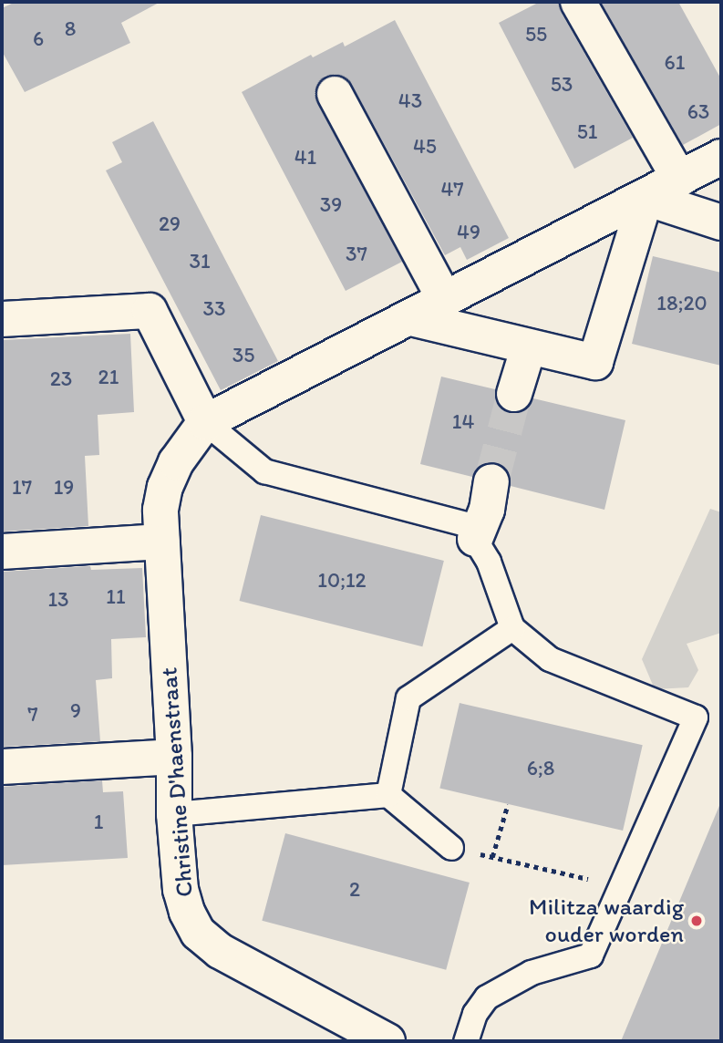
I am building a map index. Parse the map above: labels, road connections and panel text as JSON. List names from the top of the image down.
{
  "streets": {
    "street": ["Christine D'haenstraat"]
  },
  "places": ["Militza waardig ouder worden"],
  "house_numbers": [
    "8",
    "55",
    "6",
    "61",
    "53",
    "43",
    "63",
    "51",
    "45",
    "41",
    "47",
    "39",
    "29",
    "49",
    "37",
    "31",
    "18;20",
    "33",
    "35",
    "21",
    "23",
    "14",
    "17",
    "19",
    "10;12",
    "11",
    "13",
    "9",
    "7",
    "6;8",
    "1",
    "2"
  ]
}
